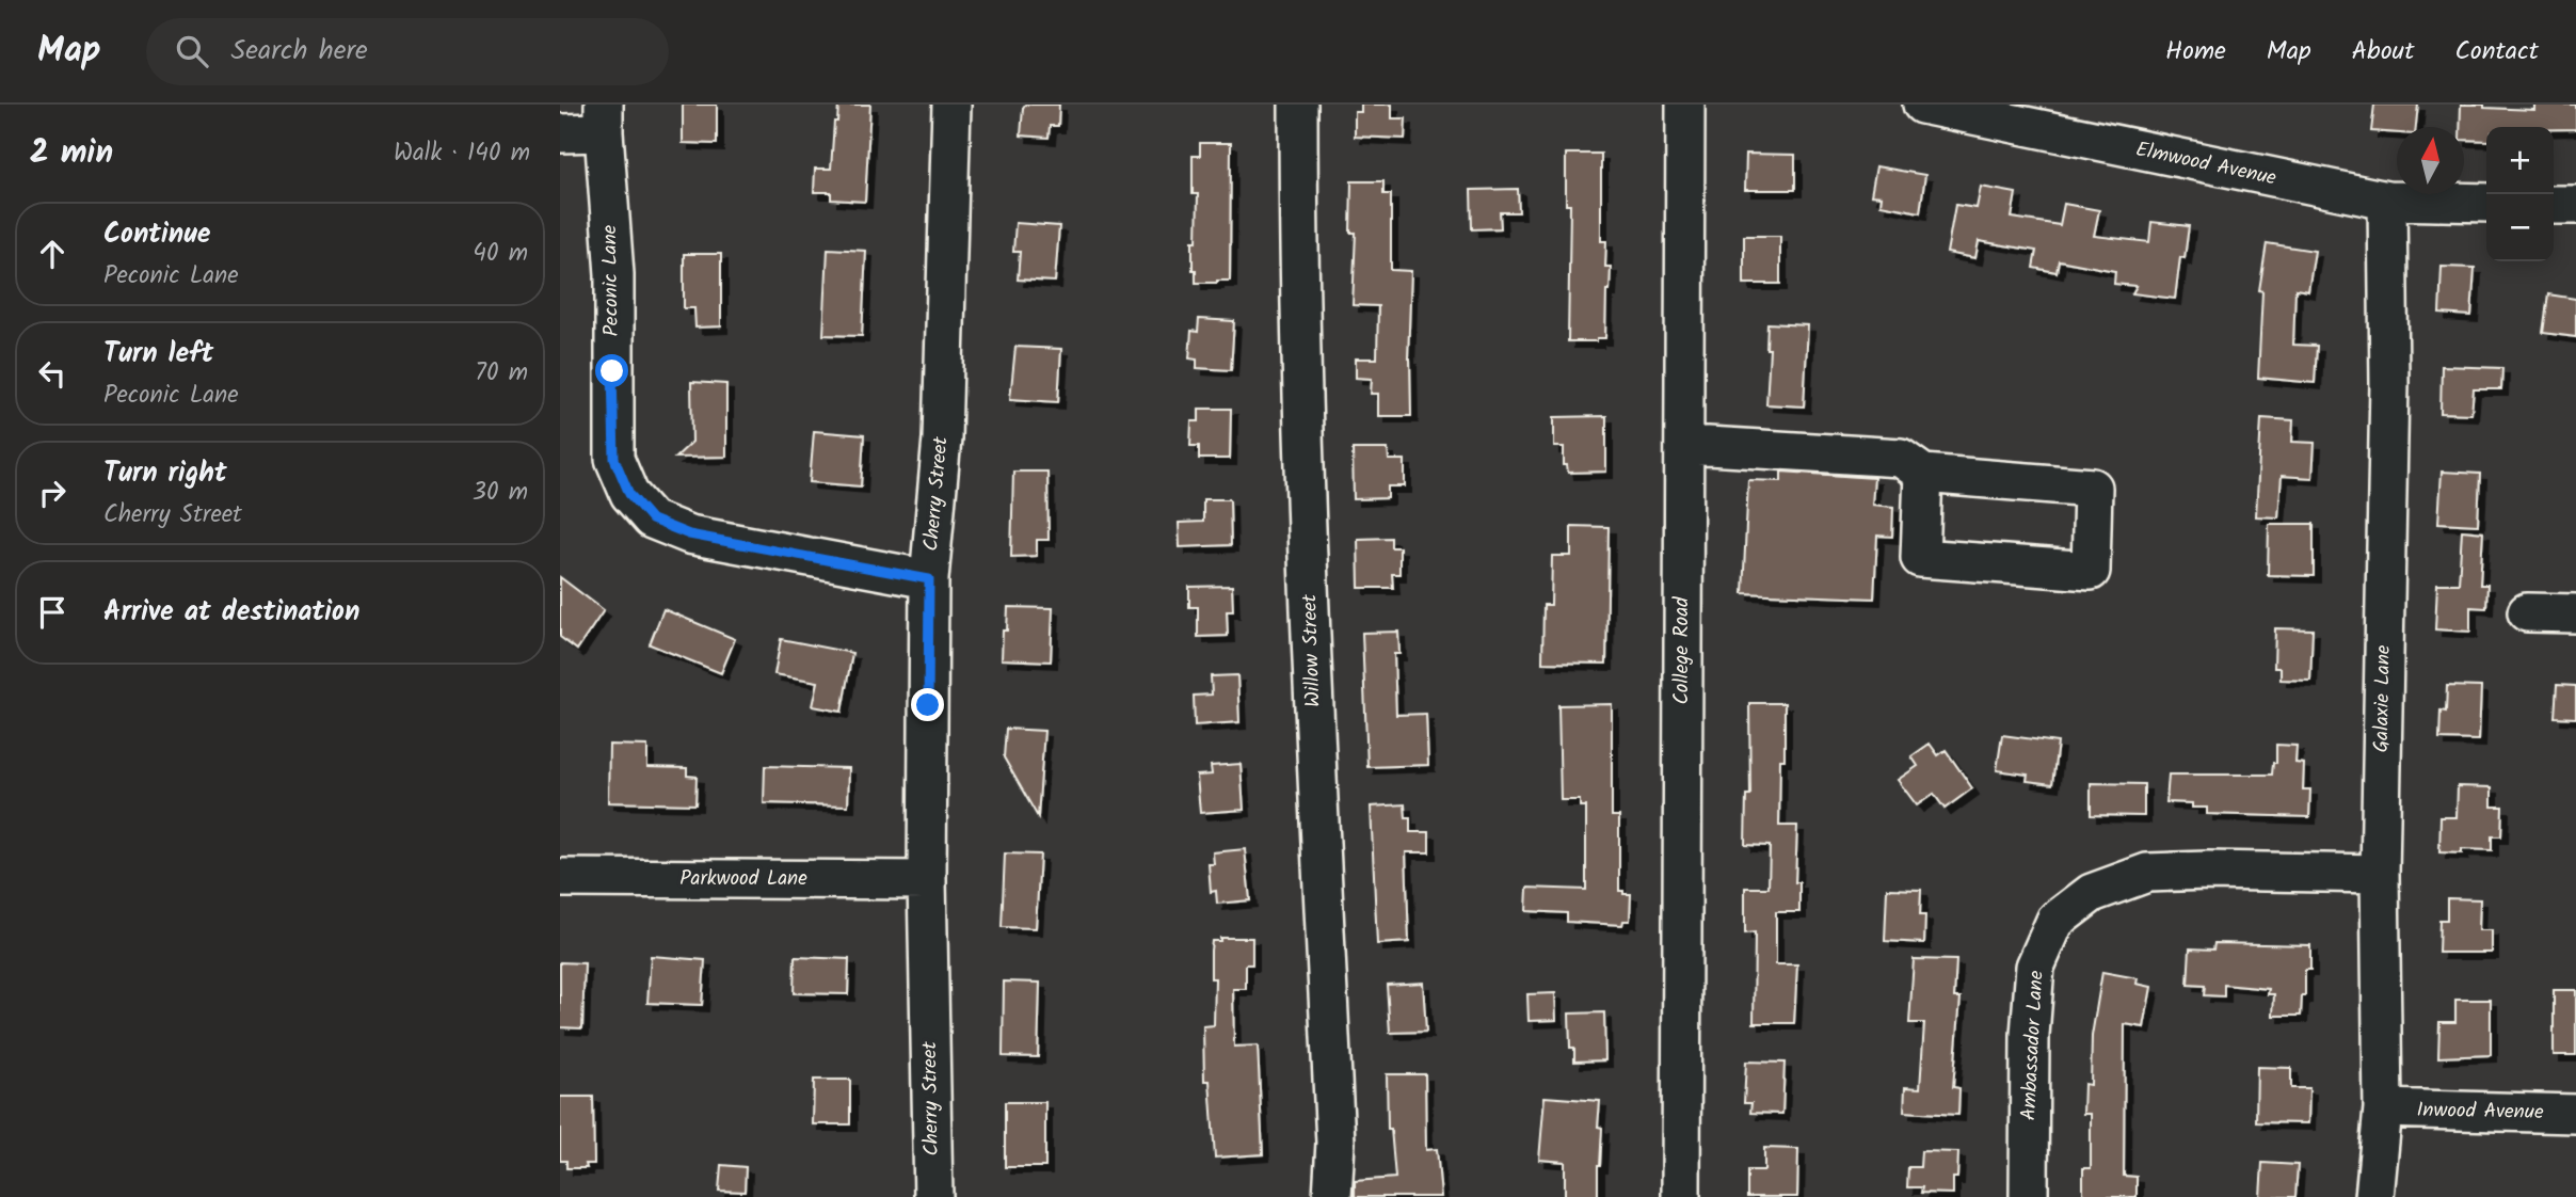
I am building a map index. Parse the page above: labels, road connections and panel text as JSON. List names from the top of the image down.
{
  "streets": {
    "street": [
      "Elmwood Avenue",
      "Peconic Lane",
      "Cherry Street",
      "Willow Street",
      "College Road",
      "Galaxie Lane",
      "Parkwood Lane",
      "Ambassador Lane",
      "Inwood Avenue"
    ]
  },
  "crossings": [
    ["Elmwood Avenue", "Galaxie Lane"],
    ["Peconic Lane", "Cherry Street"],
    ["Cherry Street", "Parkwood Lane"],
    ["Galaxie Lane", "Ambassador Lane"],
    ["Galaxie Lane", "Inwood Avenue"]
  ],
  "north": "top",
  "page": {
    "header": "Map",
    "search": "Search here",
    "nav": [
      "Home",
      "Map",
      "About",
      "Contact"
    ],
    "heading": ["2 min", "Walk · 140 m"],
    "map_buttons": ["+", "−"],
    "list": [
      ["Continue", "Peconic Lane", "40 m"],
      ["Turn left", "Peconic Lane", "70 m"],
      ["Turn right", "Cherry Street", "30 m"],
      "Arrive at destination"
    ]
  }
}
